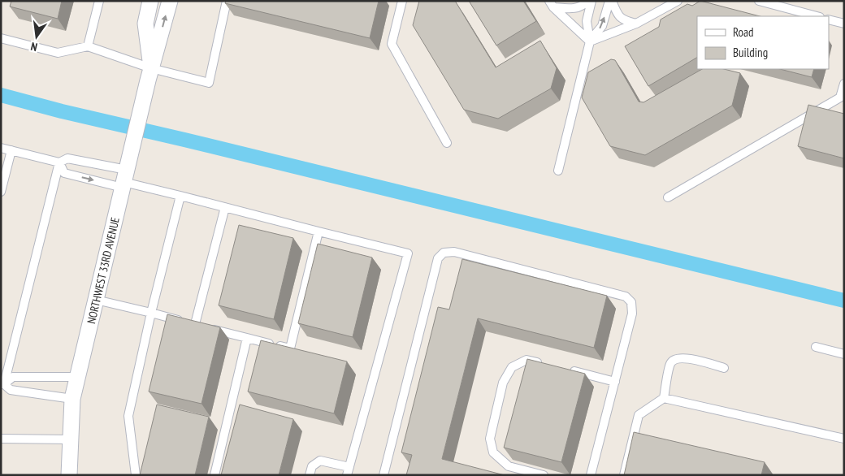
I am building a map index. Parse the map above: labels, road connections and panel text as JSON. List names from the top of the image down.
{
  "streets": {
    "street": ["NORTHWEST 33RD AVENUE"]
  },
  "legend": ["Road", "Building"],
  "north": "bottom"
}
